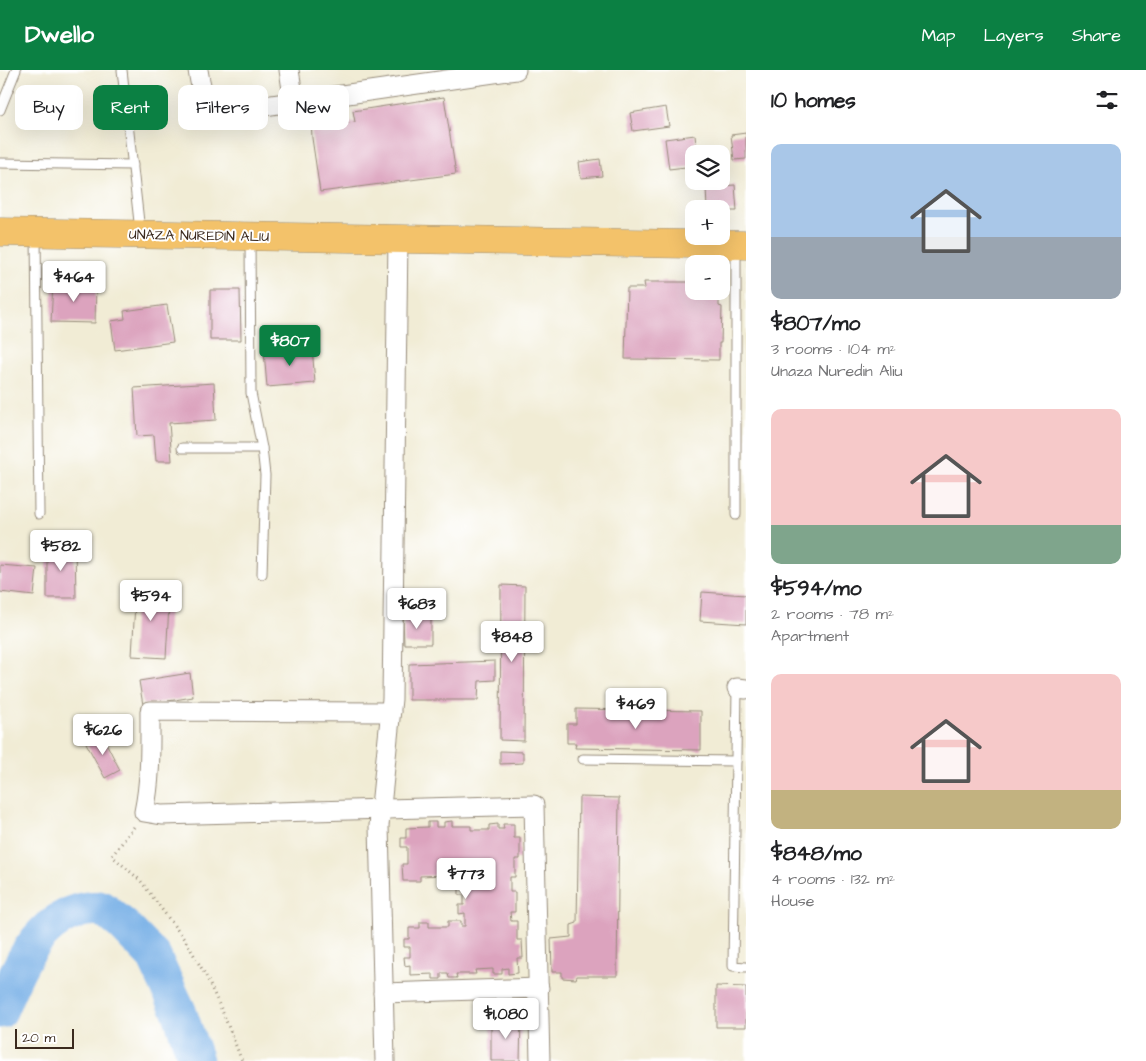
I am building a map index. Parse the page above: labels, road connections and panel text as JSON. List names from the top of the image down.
{
  "streets": {
    "main road": ["UNAZA NUREDIN ALIU"]
  },
  "scale_bar": "20 m",
  "page": {
    "header": "Dwello",
    "nav": ["Map", "Layers", "Share"],
    "heading": "10 homes",
    "chip": [
      "Buy",
      "Rent",
      "Filters",
      "New"
    ],
    "list": [
      {
        "name": "$807/mo",
        "note": "3 rooms · 104 m² · Unaza Nuredin Aliu"
      },
      {
        "name": "$594/mo",
        "note": "2 rooms · 78 m² · Apartment"
      },
      {
        "name": "$848/mo",
        "note": "4 rooms · 132 m² · House"
      }
    ],
    "map_buttons": ["+", "−"],
    "price": [
      "$464",
      "$807",
      "$582",
      "$594",
      "$683",
      "$848",
      "$469",
      "$626",
      "$773",
      "$1,080"
    ],
    "scale": "20 m"
  }
}
